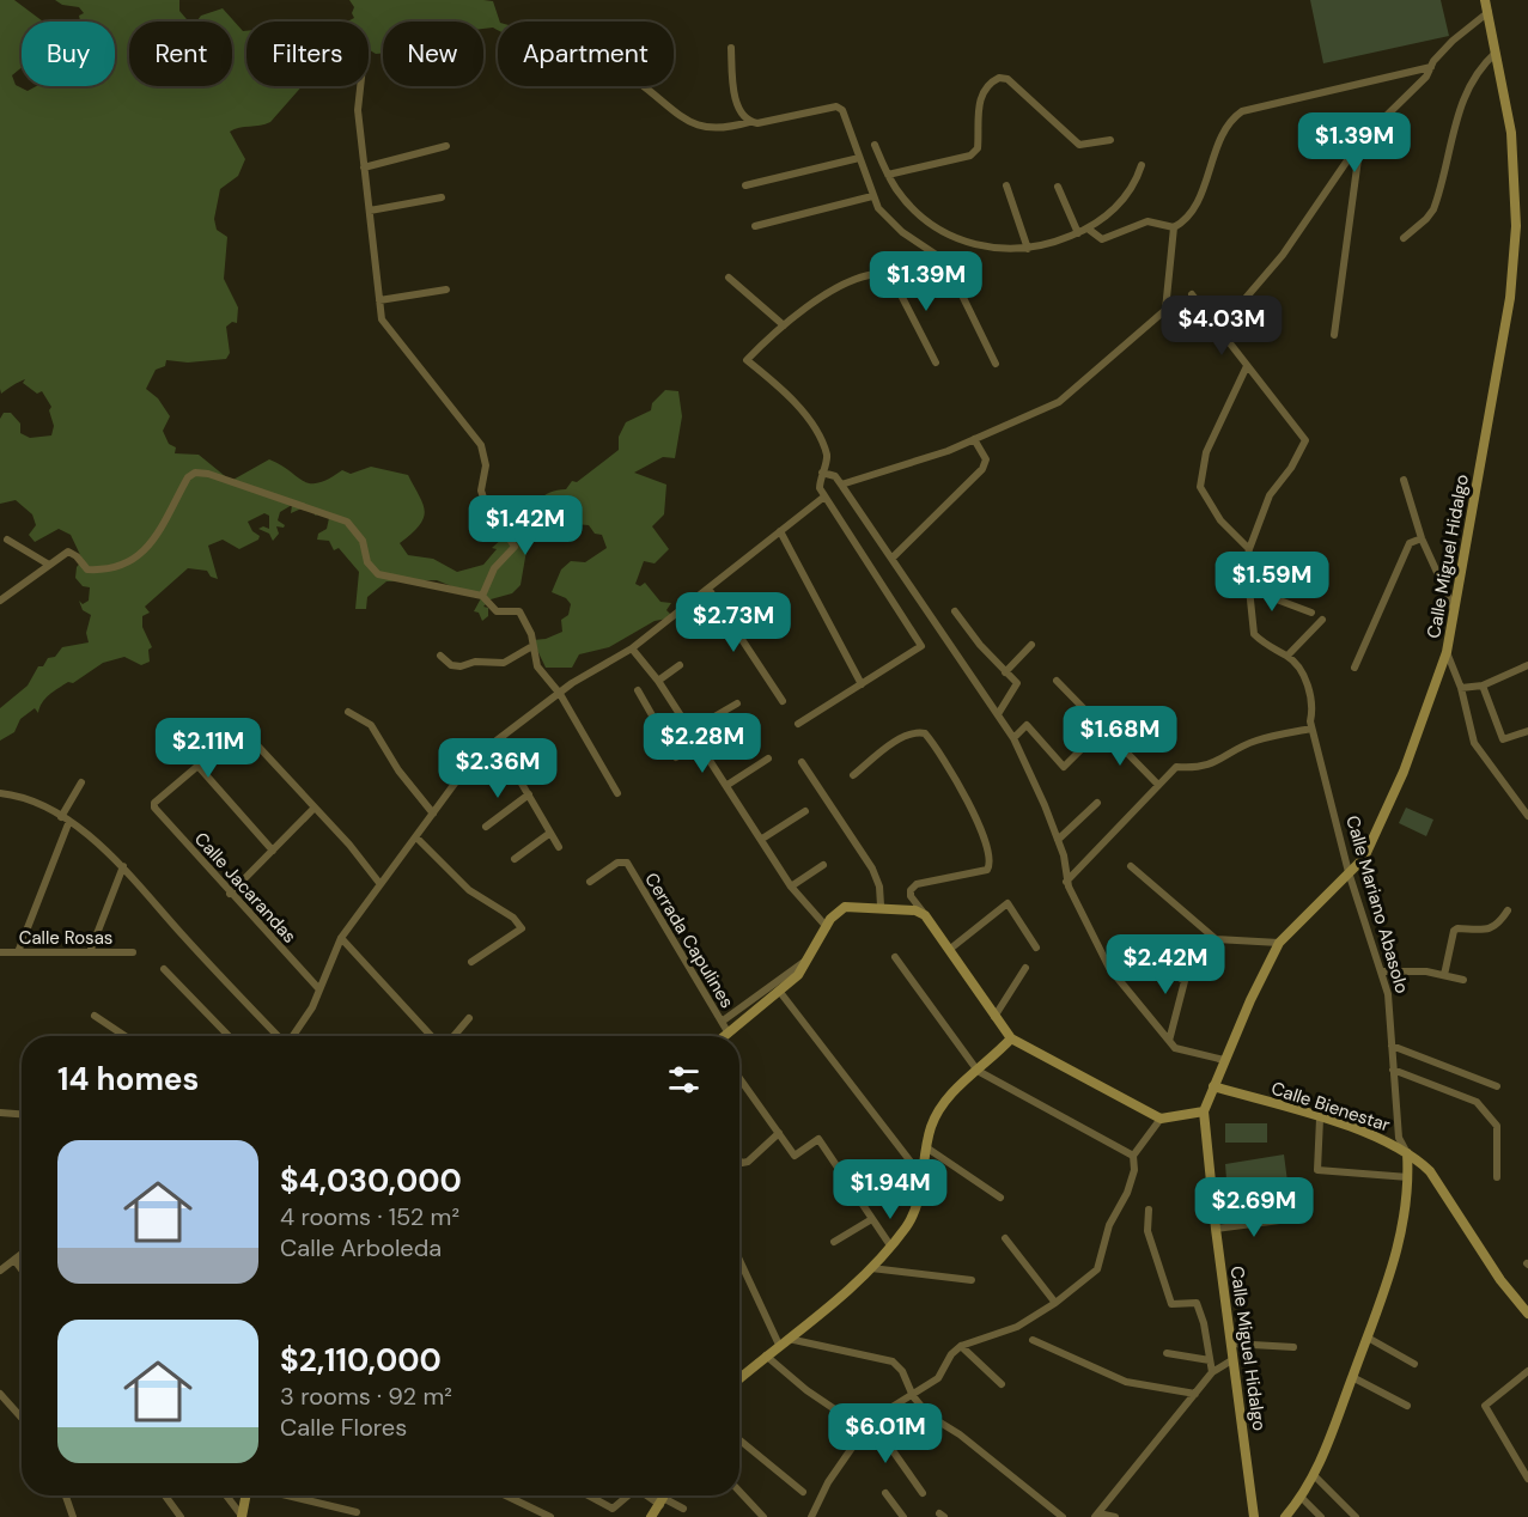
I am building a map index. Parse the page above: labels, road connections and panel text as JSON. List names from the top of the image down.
{
  "streets": {
    "street": [
      "Calle Miguel Hidalgo",
      "Calle Jacarandas",
      "Calle Mariano Abasolo",
      "Calle Rosas",
      "Cerrada Capulines",
      "Calle Bienestar"
    ]
  },
  "crossings": [
    ["Calle Miguel Hidalgo", "Calle Mariano Abasolo"],
    ["Calle Miguel Hidalgo", "Calle Bienestar"],
    ["Calle Mariano Abasolo", "Calle Bienestar"]
  ],
  "page": {
    "chip": [
      "Buy",
      "Rent",
      "Filters",
      "New",
      "Apartment"
    ],
    "price": [
      "$1.39M",
      "$1.39M",
      "$4.03M",
      "$1.42M",
      "$1.59M",
      "$2.73M",
      "$1.68M",
      "$2.28M",
      "$2.11M",
      "$2.36M",
      "$2.42M",
      "$1.94M",
      "$2.69M",
      "$6.01M"
    ],
    "heading": "14 homes",
    "list": [
      {
        "name": "$4,030,000",
        "note": "4 rooms · 152 m² · Calle Arboleda"
      },
      {
        "name": "$2,110,000",
        "note": "3 rooms · 92 m² · Calle Flores"
      }
    ]
  }
}
